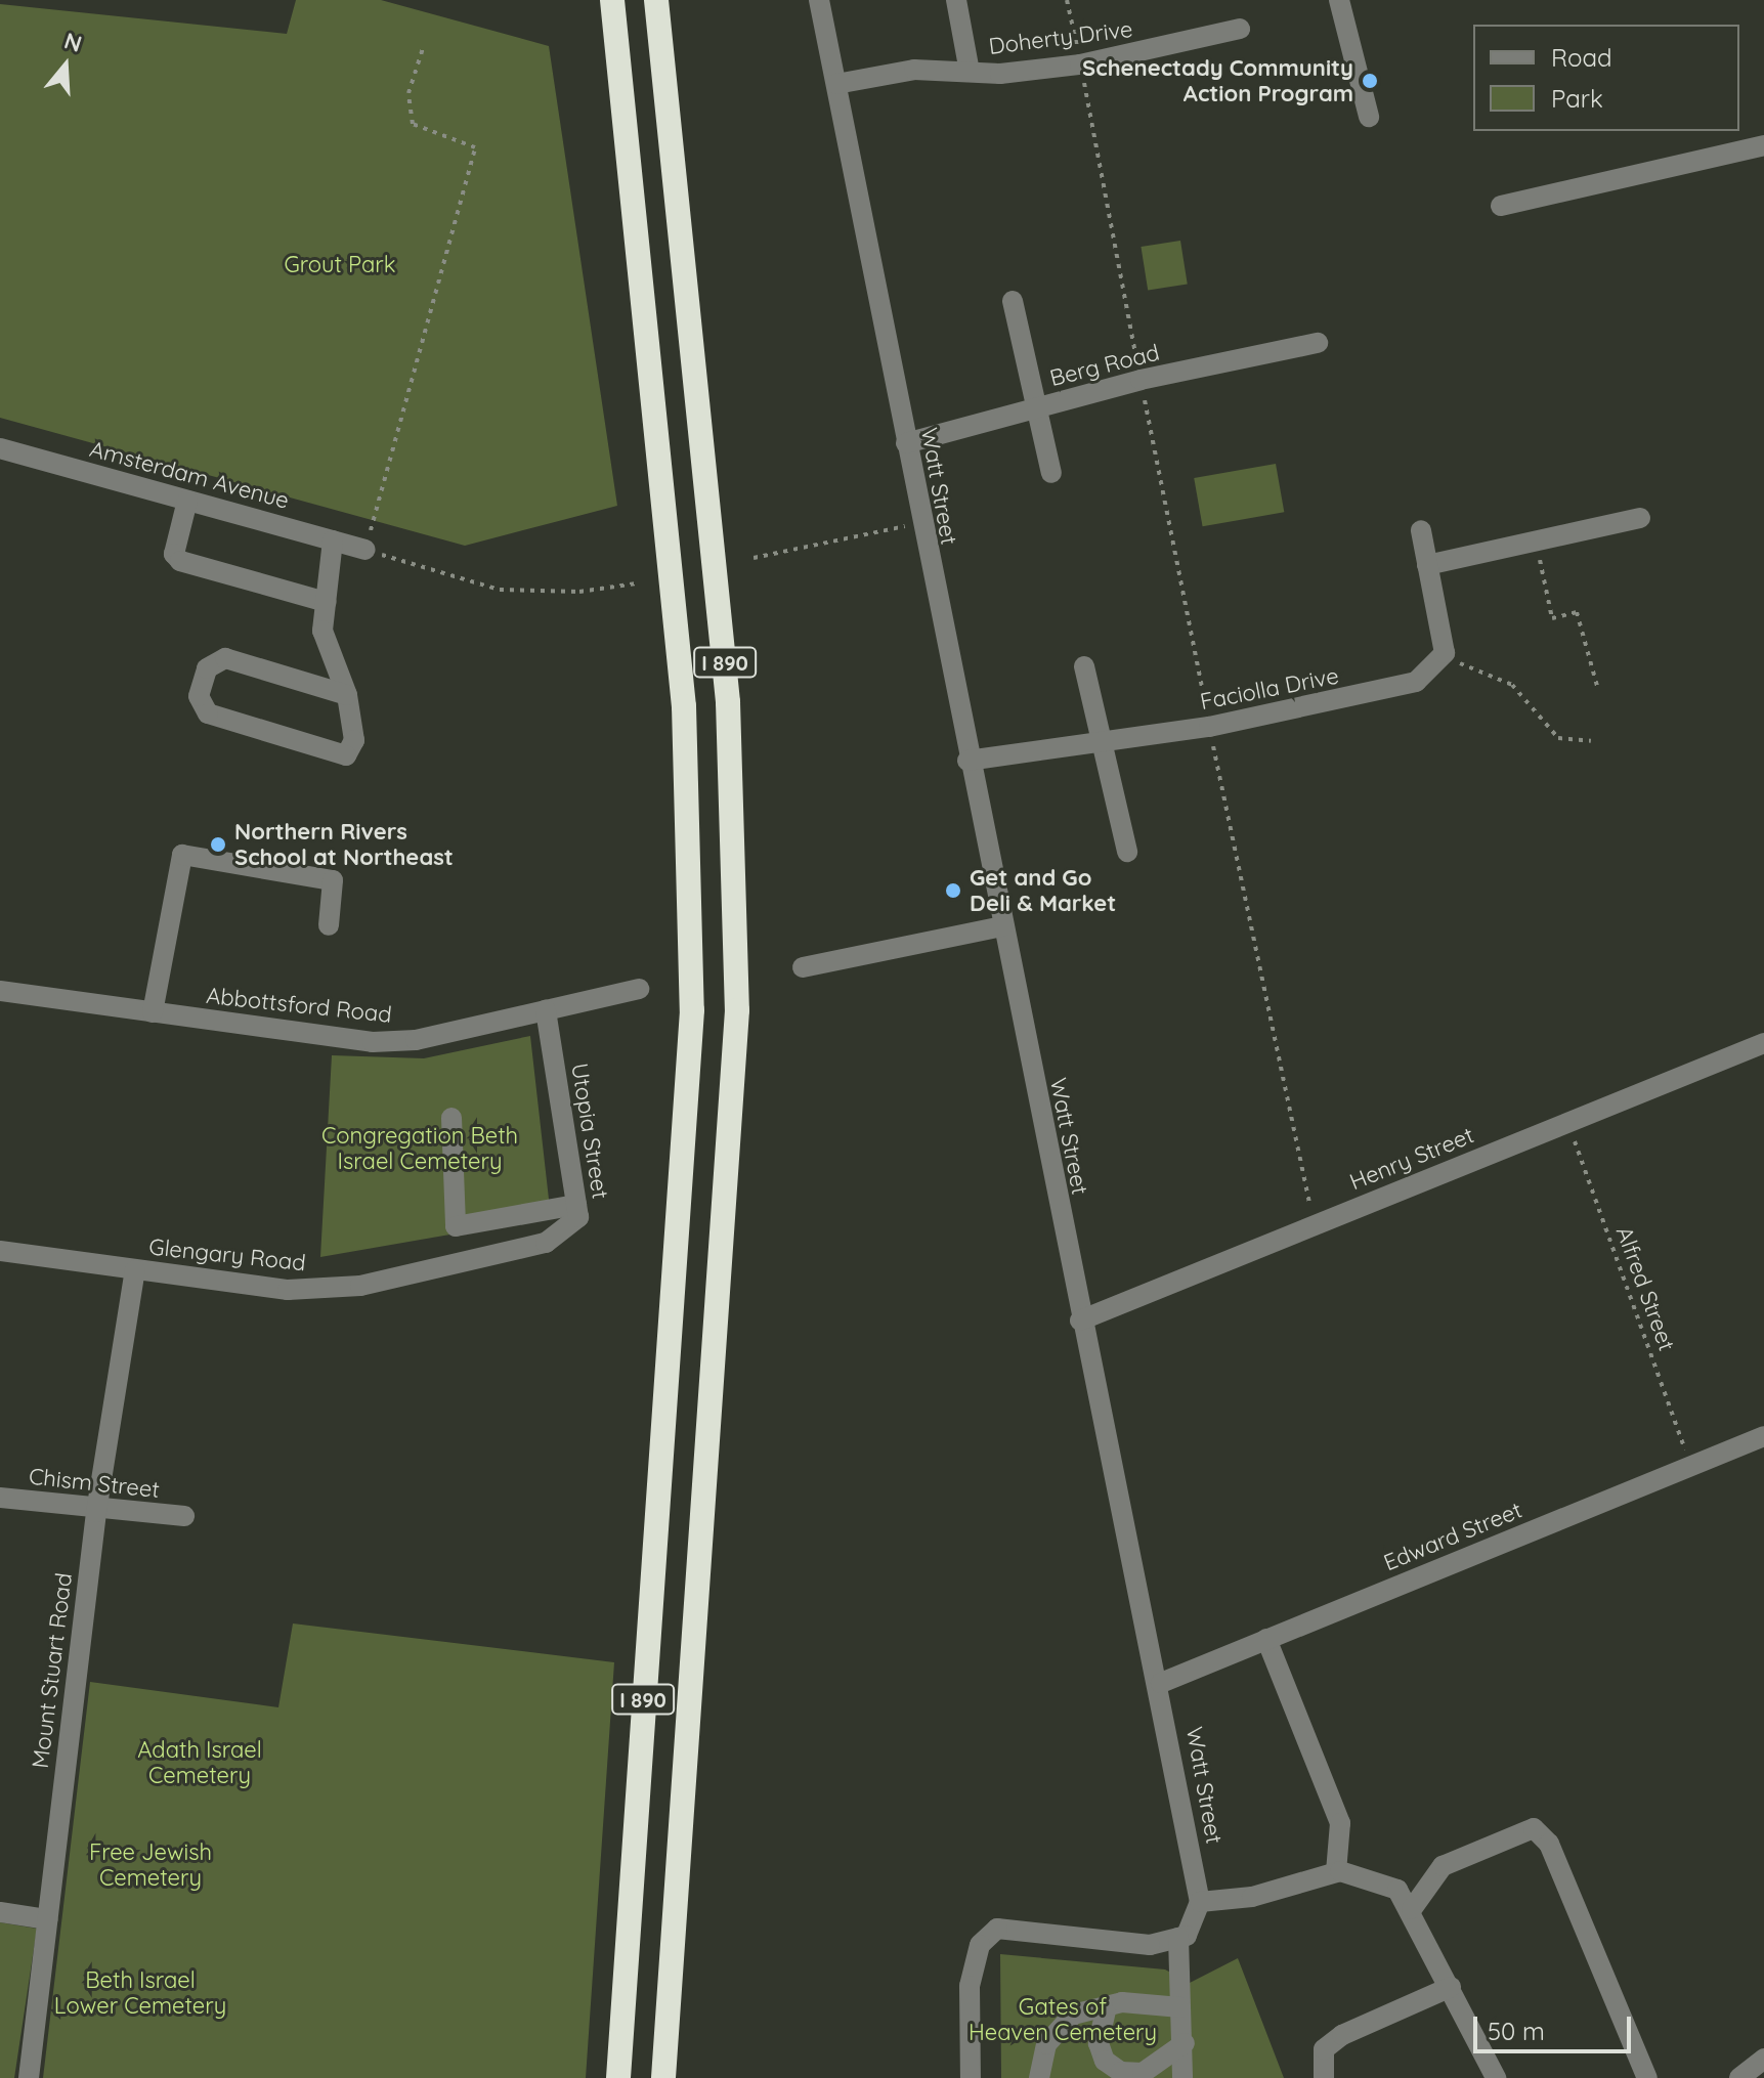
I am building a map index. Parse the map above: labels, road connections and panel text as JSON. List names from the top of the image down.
{
  "streets": {
    "highway": ["I 890"],
    "street": [
      "Doherty Drive",
      "Berg Road",
      "Amsterdam Avenue",
      "Watt Street",
      "Faciolla Drive",
      "Abbottsford Road",
      "Utopia Street",
      "Henry Street",
      "Glengary Road",
      "Chism Street",
      "Edward Street",
      "Mount Stuart Road"
    ],
    "path": ["Alfred Street"]
  },
  "crossings": [
    ["Doherty Drive", "Watt Street"],
    ["Berg Road", "Watt Street"],
    ["Watt Street", "Faciolla Drive"],
    ["Watt Street", "Henry Street"],
    ["Watt Street", "Edward Street"],
    ["Abbottsford Road", "Utopia Street"],
    ["Utopia Street", "Glengary Road"],
    ["Henry Street", "Alfred Street"],
    ["Glengary Road", "Mount Stuart Road"],
    ["Alfred Street", "Edward Street"],
    ["Chism Street", "Mount Stuart Road"]
  ],
  "parks": [
    "Grout Park",
    "Congregation Beth Israel Cemetery",
    "Adath Israel Cemetery",
    "Free Jewish Cemetery",
    "Beth Israel Lower Cemetery",
    "Gates of Heaven Cemetery"
  ],
  "places": ["Schenectady Community Action Program", "Northern Rivers School at Northeast", "Get and Go Deli & Market"],
  "legend": ["Road", "Park"],
  "scale_bar": "50 m",
  "north": "top"
}
